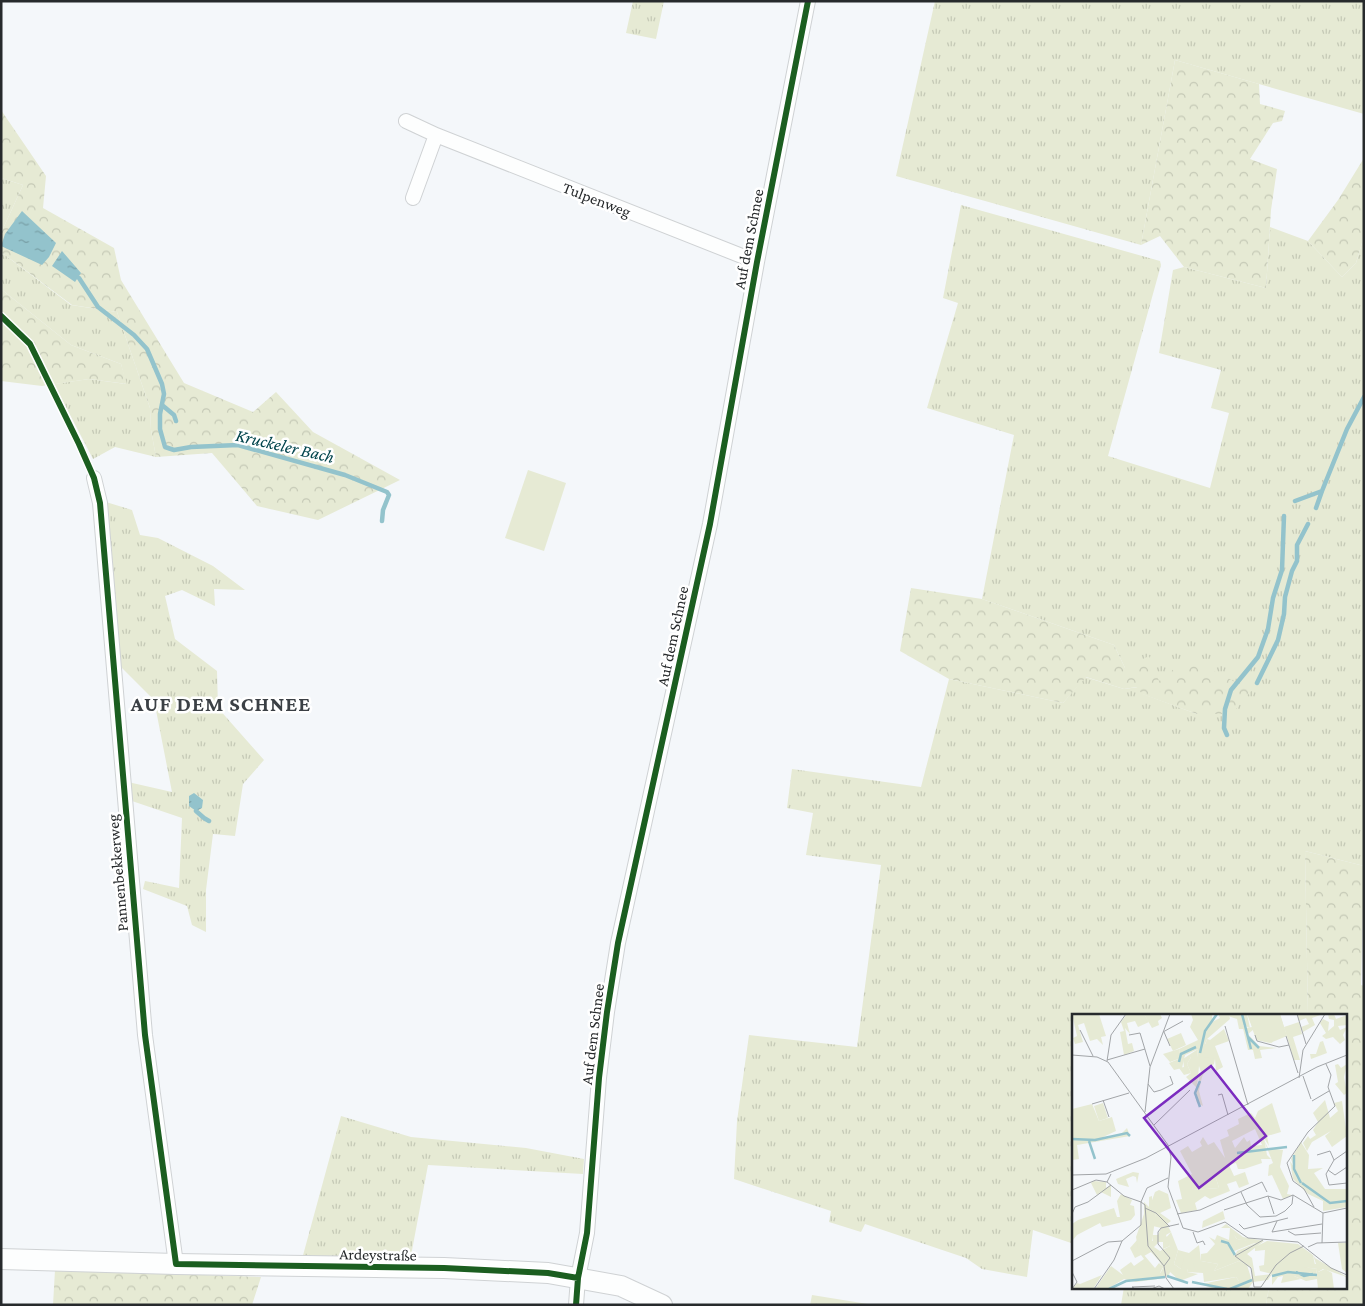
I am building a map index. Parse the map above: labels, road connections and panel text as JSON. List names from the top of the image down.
{
  "streets": {
    "main road": ["Ardeystraße"],
    "street": ["Tulpenweg", "Auf dem Schnee", "Pannenbekkerweg"]
  },
  "crossings": [
    ["Tulpenweg", "Auf dem Schnee"],
    ["Auf dem Schnee", "Ardeystraße"],
    ["Pannenbekkerweg", "Ardeystraße"]
  ],
  "districts": ["AUF DEM SCHNEE"],
  "water": ["Kruckeler Bach"]
}
